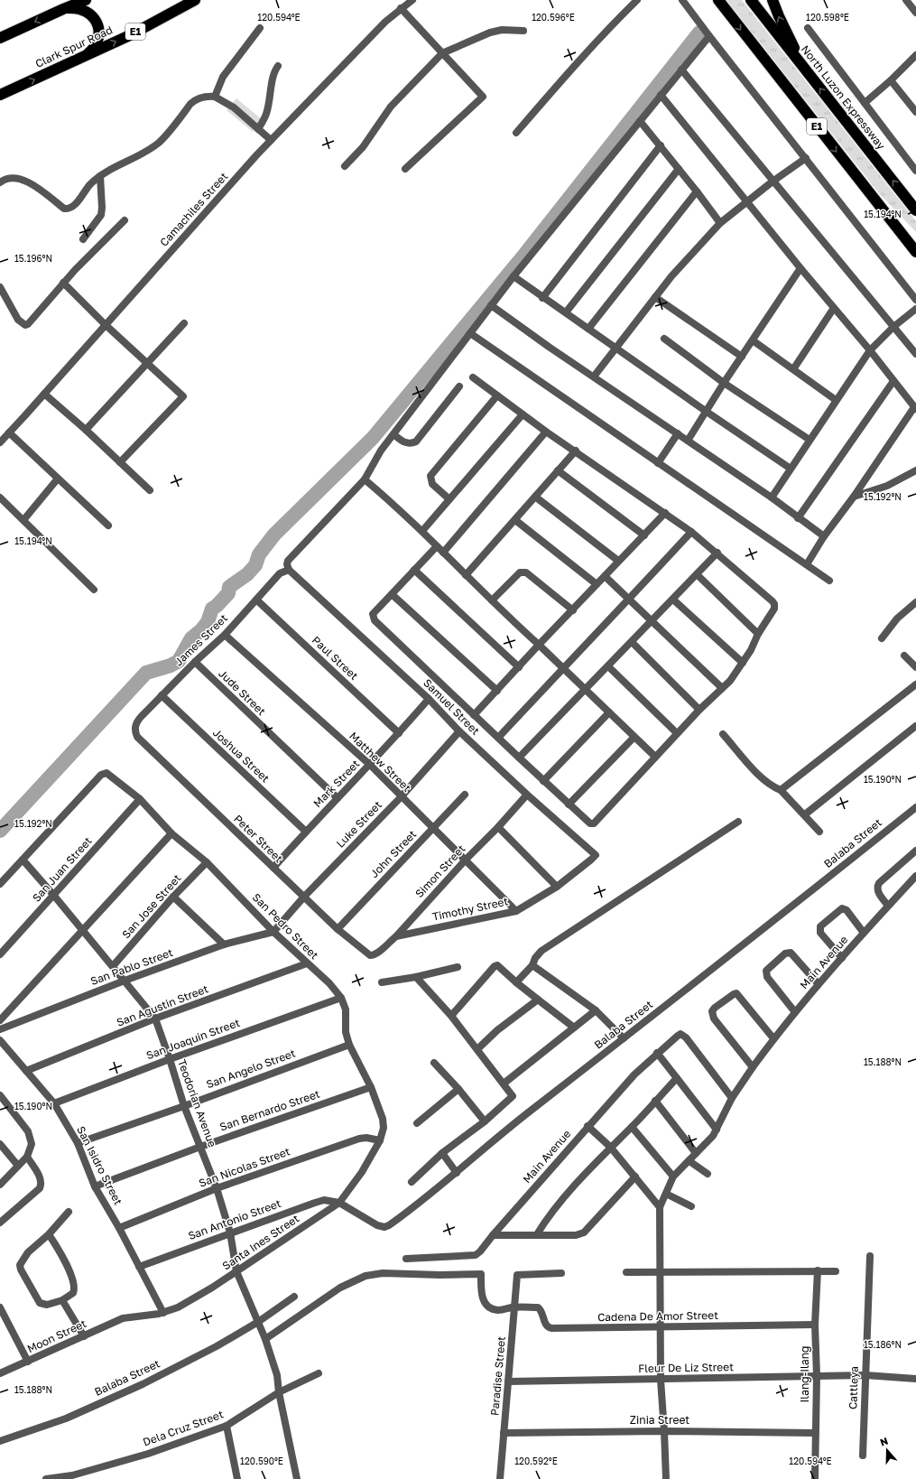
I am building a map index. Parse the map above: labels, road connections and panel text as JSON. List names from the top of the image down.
{
  "streets": {
    "highway": ["E1", "Clark Spur Road", "North Luzon Expressway"],
    "street": [
      "Camachiles Street",
      "James Street",
      "Paul Street",
      "Jude Street",
      "Samuel Street",
      "Joshua Street",
      "Matthew Street",
      "Mark Street",
      "Luke Street",
      "Peter Street",
      "Balaba Street",
      "John Street",
      "San Juan Street",
      "Simon Street",
      "San Jose Street",
      "Timothy Street",
      "San Pedro Street",
      "Main Avenue",
      "San Pablo Street",
      "San Agustin Street",
      "San Joaquin Street",
      "San Angelo Street",
      "Teodorian Avenue",
      "San Bernardo Street",
      "San Isidro Street",
      "San Nicolas Street",
      "San Antonio Street",
      "Santa Ines Street",
      "Cadena De Amor Street",
      "Moon Street",
      "Fleur De Liz Street",
      "Ilang-Ilang",
      "Paradise Street",
      "Cattleya",
      "Zinia Street",
      "Dela Cruz Street"
    ]
  },
  "crossings": [
    ["E1", "North Luzon Expressway"],
    ["James Street", "Paul Street"],
    ["James Street", "Jude Street"],
    ["James Street", "Samuel Street"],
    ["James Street", "Joshua Street"],
    ["James Street", "Matthew Street"],
    ["James Street", "Peter Street"],
    ["Paul Street", "Mark Street"],
    ["Jude Street", "Mark Street"],
    ["Samuel Street", "Mark Street"],
    ["Samuel Street", "Luke Street"],
    ["Samuel Street", "Simon Street"],
    ["Samuel Street", "Timothy Street"],
    ["Joshua Street", "Mark Street"],
    ["Matthew Street", "Mark Street"],
    ["Matthew Street", "Luke Street"],
    ["Matthew Street", "John Street"],
    ["Matthew Street", "Simon Street"],
    ["Matthew Street", "Timothy Street"],
    ["Mark Street", "Peter Street"],
    ["Luke Street", "Peter Street"],
    ["Luke Street", "San Pedro Street"],
    ["Luke Street", "San Pablo Street"],
    ["Peter Street", "John Street"],
    ["Peter Street", "Simon Street"],
    ["Balaba Street", "Teodorian Avenue"],
    ["Balaba Street", "San Antonio Street"],
    ["Balaba Street", "Santa Ines Street"],
    ["San Juan Street", "San Pedro Street"],
    ["San Juan Street", "Teodorian Avenue"],
    ["Simon Street", "Timothy Street"],
    ["San Jose Street", "San Pedro Street"],
    ["San Jose Street", "Teodorian Avenue"],
    ["San Pedro Street", "San Pablo Street"],
    ["San Pedro Street", "San Agustin Street"],
    ["San Pedro Street", "San Joaquin Street"],
    ["San Pedro Street", "San Angelo Street"],
    ["San Pedro Street", "Teodorian Avenue"],
    ["San Pedro Street", "San Bernardo Street"],
    ["San Pedro Street", "San Nicolas Street"],
    ["San Pedro Street", "Santa Ines Street"],
    ["Main Avenue", "Cadena De Amor Street"],
    ["Main Avenue", "Fleur De Liz Street"],
    ["Main Avenue", "Zinia Street"],
    ["San Pablo Street", "Teodorian Avenue"],
    ["San Agustin Street", "Teodorian Avenue"],
    ["San Agustin Street", "San Isidro Street"],
    ["San Joaquin Street", "Teodorian Avenue"],
    ["San Joaquin Street", "San Isidro Street"],
    ["San Angelo Street", "Teodorian Avenue"],
    ["San Angelo Street", "San Isidro Street"],
    ["Teodorian Avenue", "San Bernardo Street"],
    ["Teodorian Avenue", "San Nicolas Street"],
    ["Teodorian Avenue", "San Antonio Street"],
    ["Teodorian Avenue", "Santa Ines Street"],
    ["Teodorian Avenue", "Dela Cruz Street"],
    ["San Bernardo Street", "San Isidro Street"],
    ["San Isidro Street", "San Nicolas Street"],
    ["San Isidro Street", "San Antonio Street"],
    ["San Isidro Street", "Santa Ines Street"],
    ["San Nicolas Street", "Santa Ines Street"],
    ["San Antonio Street", "Santa Ines Street"],
    ["Santa Ines Street", "Moon Street"],
    ["Cadena De Amor Street", "Ilang-Ilang"],
    ["Cadena De Amor Street", "Paradise Street"],
    ["Fleur De Liz Street", "Ilang-Ilang"],
    ["Fleur De Liz Street", "Paradise Street"],
    ["Fleur De Liz Street", "Cattleya"],
    ["Ilang-Ilang", "Zinia Street"],
    ["Paradise Street", "Zinia Street"]
  ],
  "north": "top",
  "coordinates": [
    "120.598°E",
    "120.594°E",
    "120.596°E",
    "15.194°N",
    "15.196°N",
    "15.192°N",
    "15.190°N",
    "15.188°N",
    "15.186°N",
    "120.590°E",
    "120.592°E"
  ]
}
